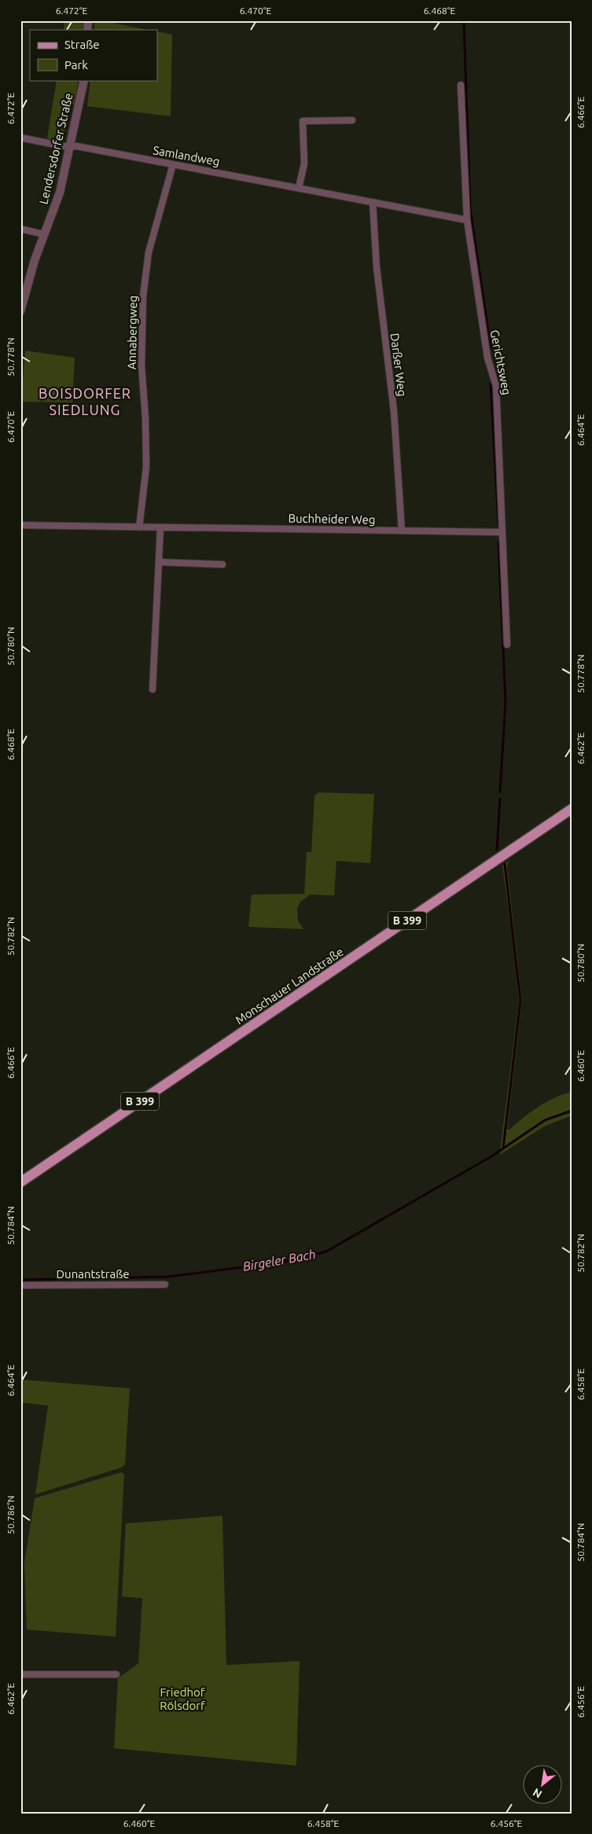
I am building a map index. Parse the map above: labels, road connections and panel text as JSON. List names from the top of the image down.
{
  "streets": {
    "main road": ["B 399", "Monschauer Landstraße"],
    "street": [
      "Lendersdorfer Straße",
      "Samlandweg",
      "Annabergweg",
      "Gerichtsweg",
      "Darßer Weg",
      "Buchheider Weg",
      "Dunantstraße"
    ]
  },
  "crossings": [
    ["Lendersdorfer Straße", "Samlandweg"],
    ["Samlandweg", "Annabergweg"],
    ["Samlandweg", "Gerichtsweg"],
    ["Samlandweg", "Darßer Weg"],
    ["Annabergweg", "Buchheider Weg"],
    ["Gerichtsweg", "Buchheider Weg"],
    ["Darßer Weg", "Buchheider Weg"]
  ],
  "districts": ["BOISDORFER SIEDLUNG"],
  "water": ["Birgeler Bach"],
  "parks": ["Friedhof Rölsdorf"],
  "legend": ["Straße", "Park"],
  "north": "bottom left",
  "coordinates": [
    "6.472°E",
    "6.470°E",
    "6.468°E",
    "6.466°E",
    "50.778°N",
    "6.464°E",
    "50.780°N",
    "6.462°E",
    "50.782°N",
    "6.460°E",
    "50.784°N",
    "6.458°E",
    "50.786°N",
    "6.456°E"
  ]
}
